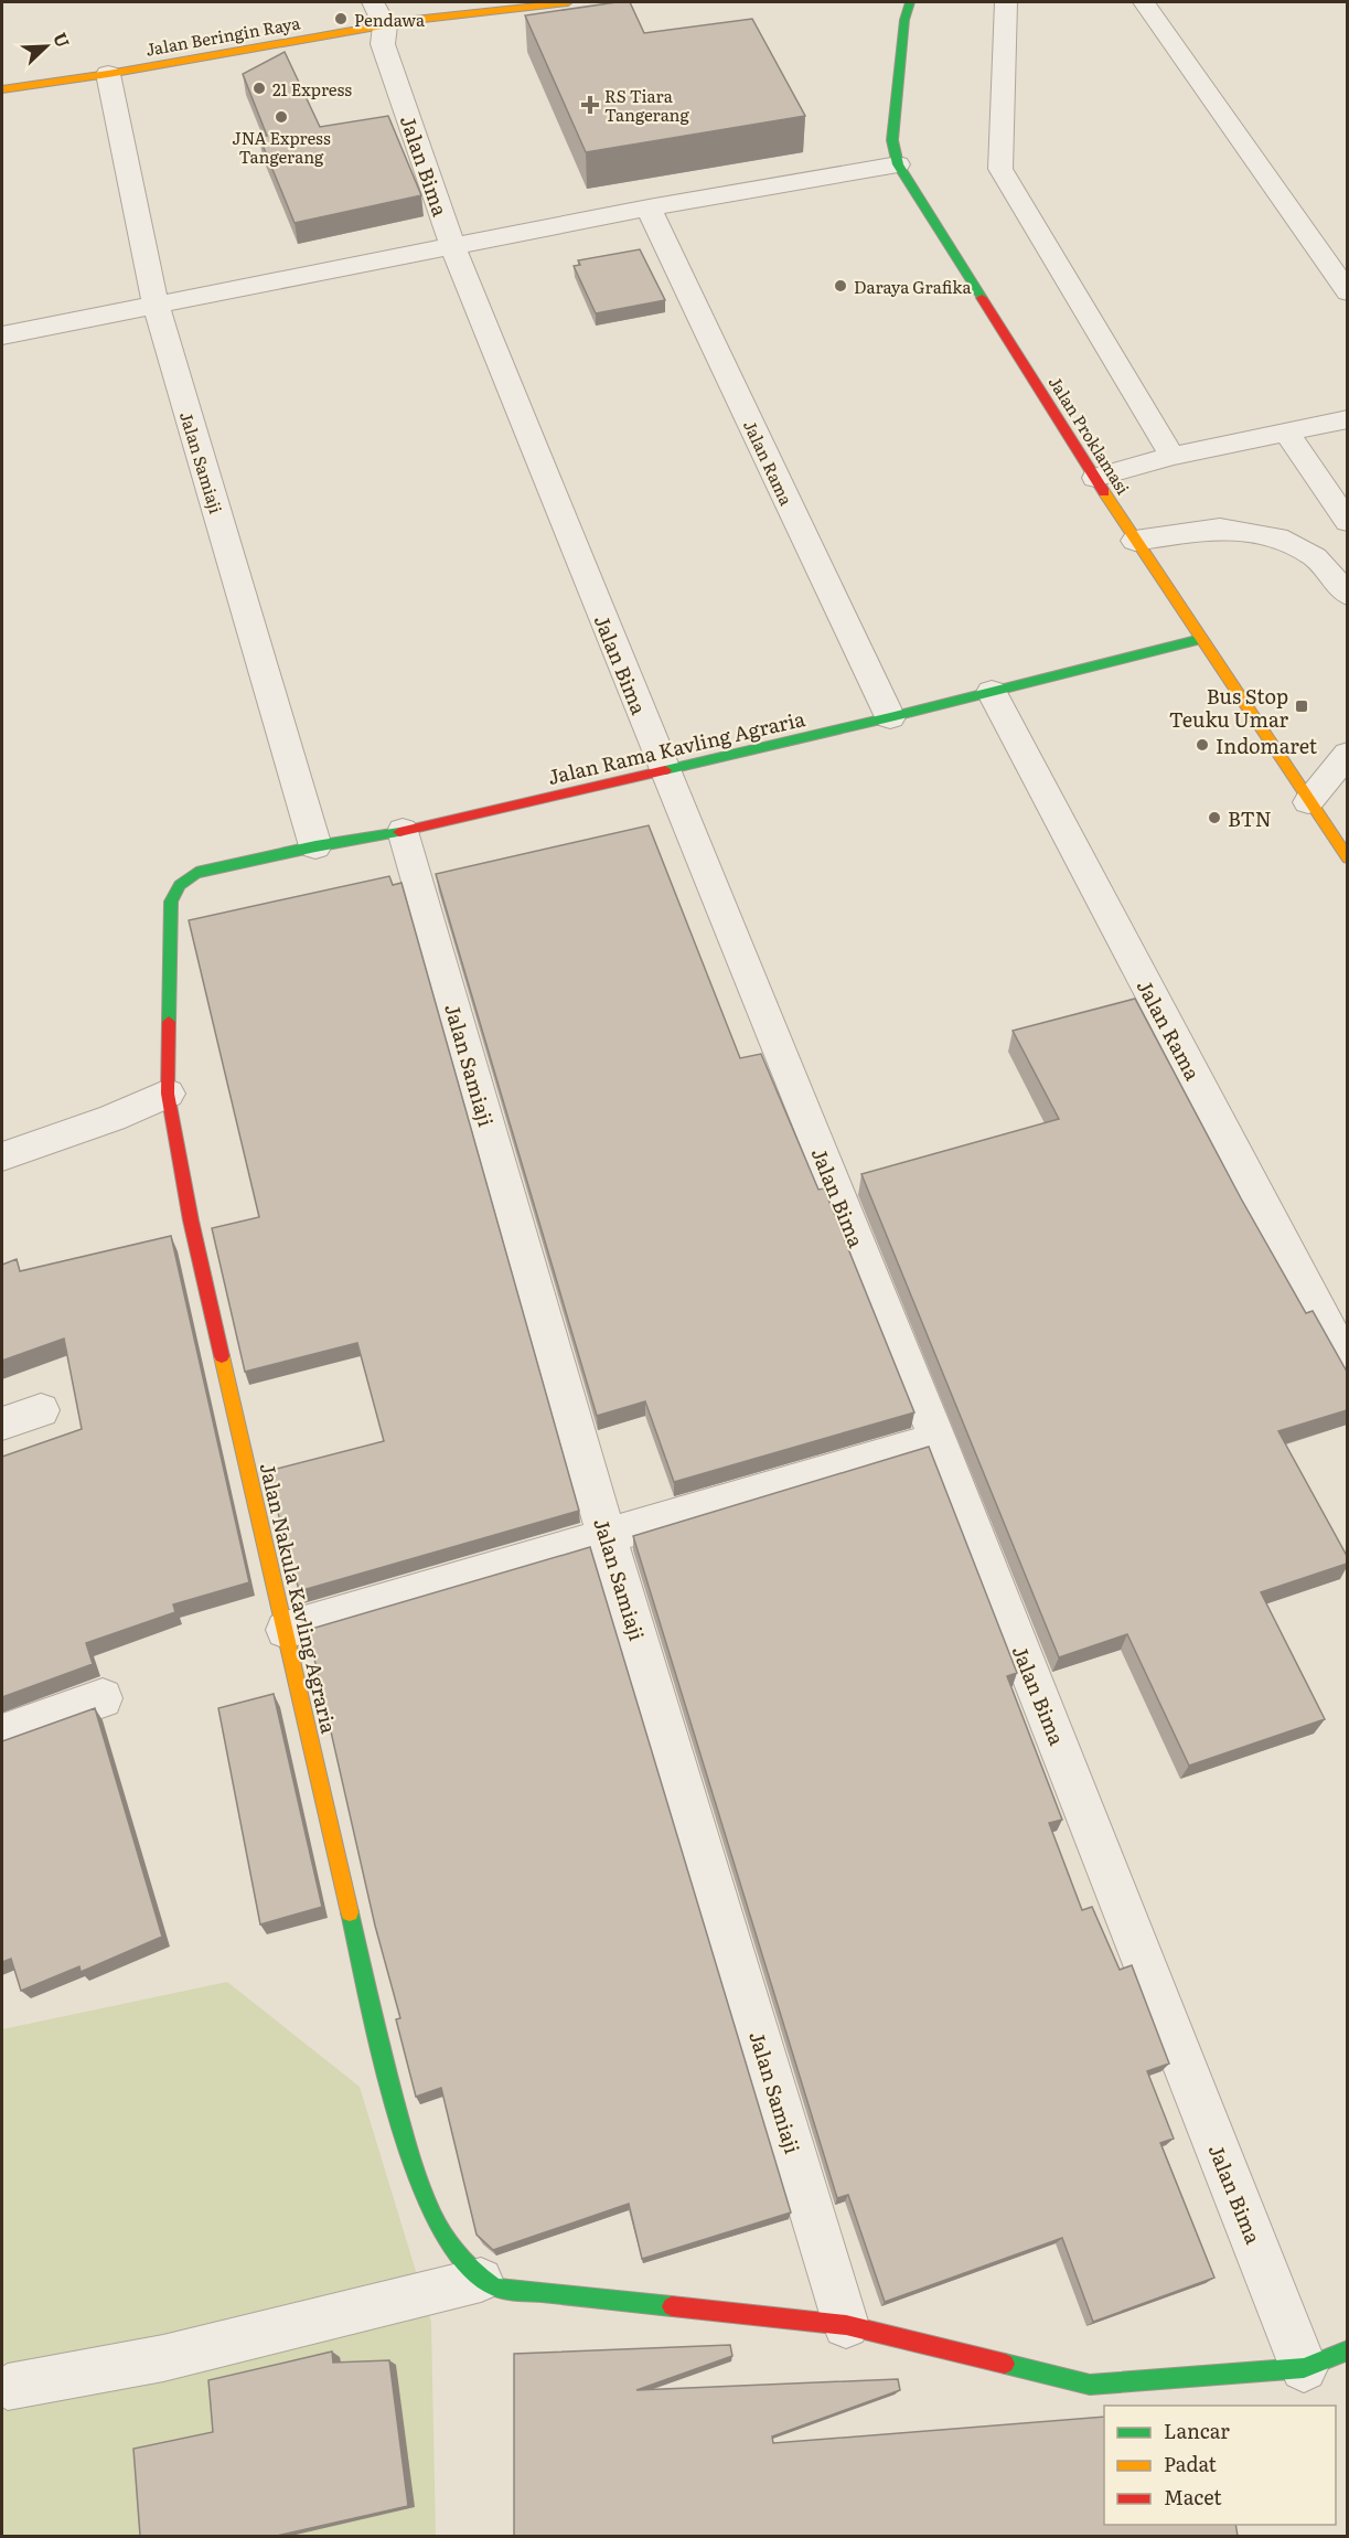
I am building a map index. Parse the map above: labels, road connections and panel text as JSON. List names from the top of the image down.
{
  "streets": {
    "street": [
      "Jalan Beringin Raya",
      "Jalan Bima",
      "Jalan Proklamasi",
      "Jalan Samiaji",
      "Jalan Rama",
      "Jalan Rama Kavling Agraria",
      "Jalan Nakula Kavling Agraria"
    ]
  },
  "crossings": [
    ["Jalan Beringin Raya", "Jalan Bima"],
    ["Jalan Beringin Raya", "Jalan Samiaji"],
    ["Jalan Bima", "Jalan Rama Kavling Agraria"],
    ["Jalan Proklamasi", "Jalan Rama Kavling Agraria"],
    ["Jalan Samiaji", "Jalan Rama Kavling Agraria"],
    ["Jalan Rama", "Jalan Rama Kavling Agraria"],
    ["Jalan Rama Kavling Agraria", "Jalan Nakula Kavling Agraria"]
  ],
  "places": {
    "other": [
      "Pendawa",
      "21 Express",
      "JNA Express Tangerang",
      "Daraya Grafika",
      "Indomaret",
      "BTN"
    ],
    "health": ["RS Tiara Tangerang"],
    "transit": ["Bus Stop Teuku Umar"]
  },
  "legend": ["Lancar", "Padat", "Macet"],
  "north": "top right"
}
